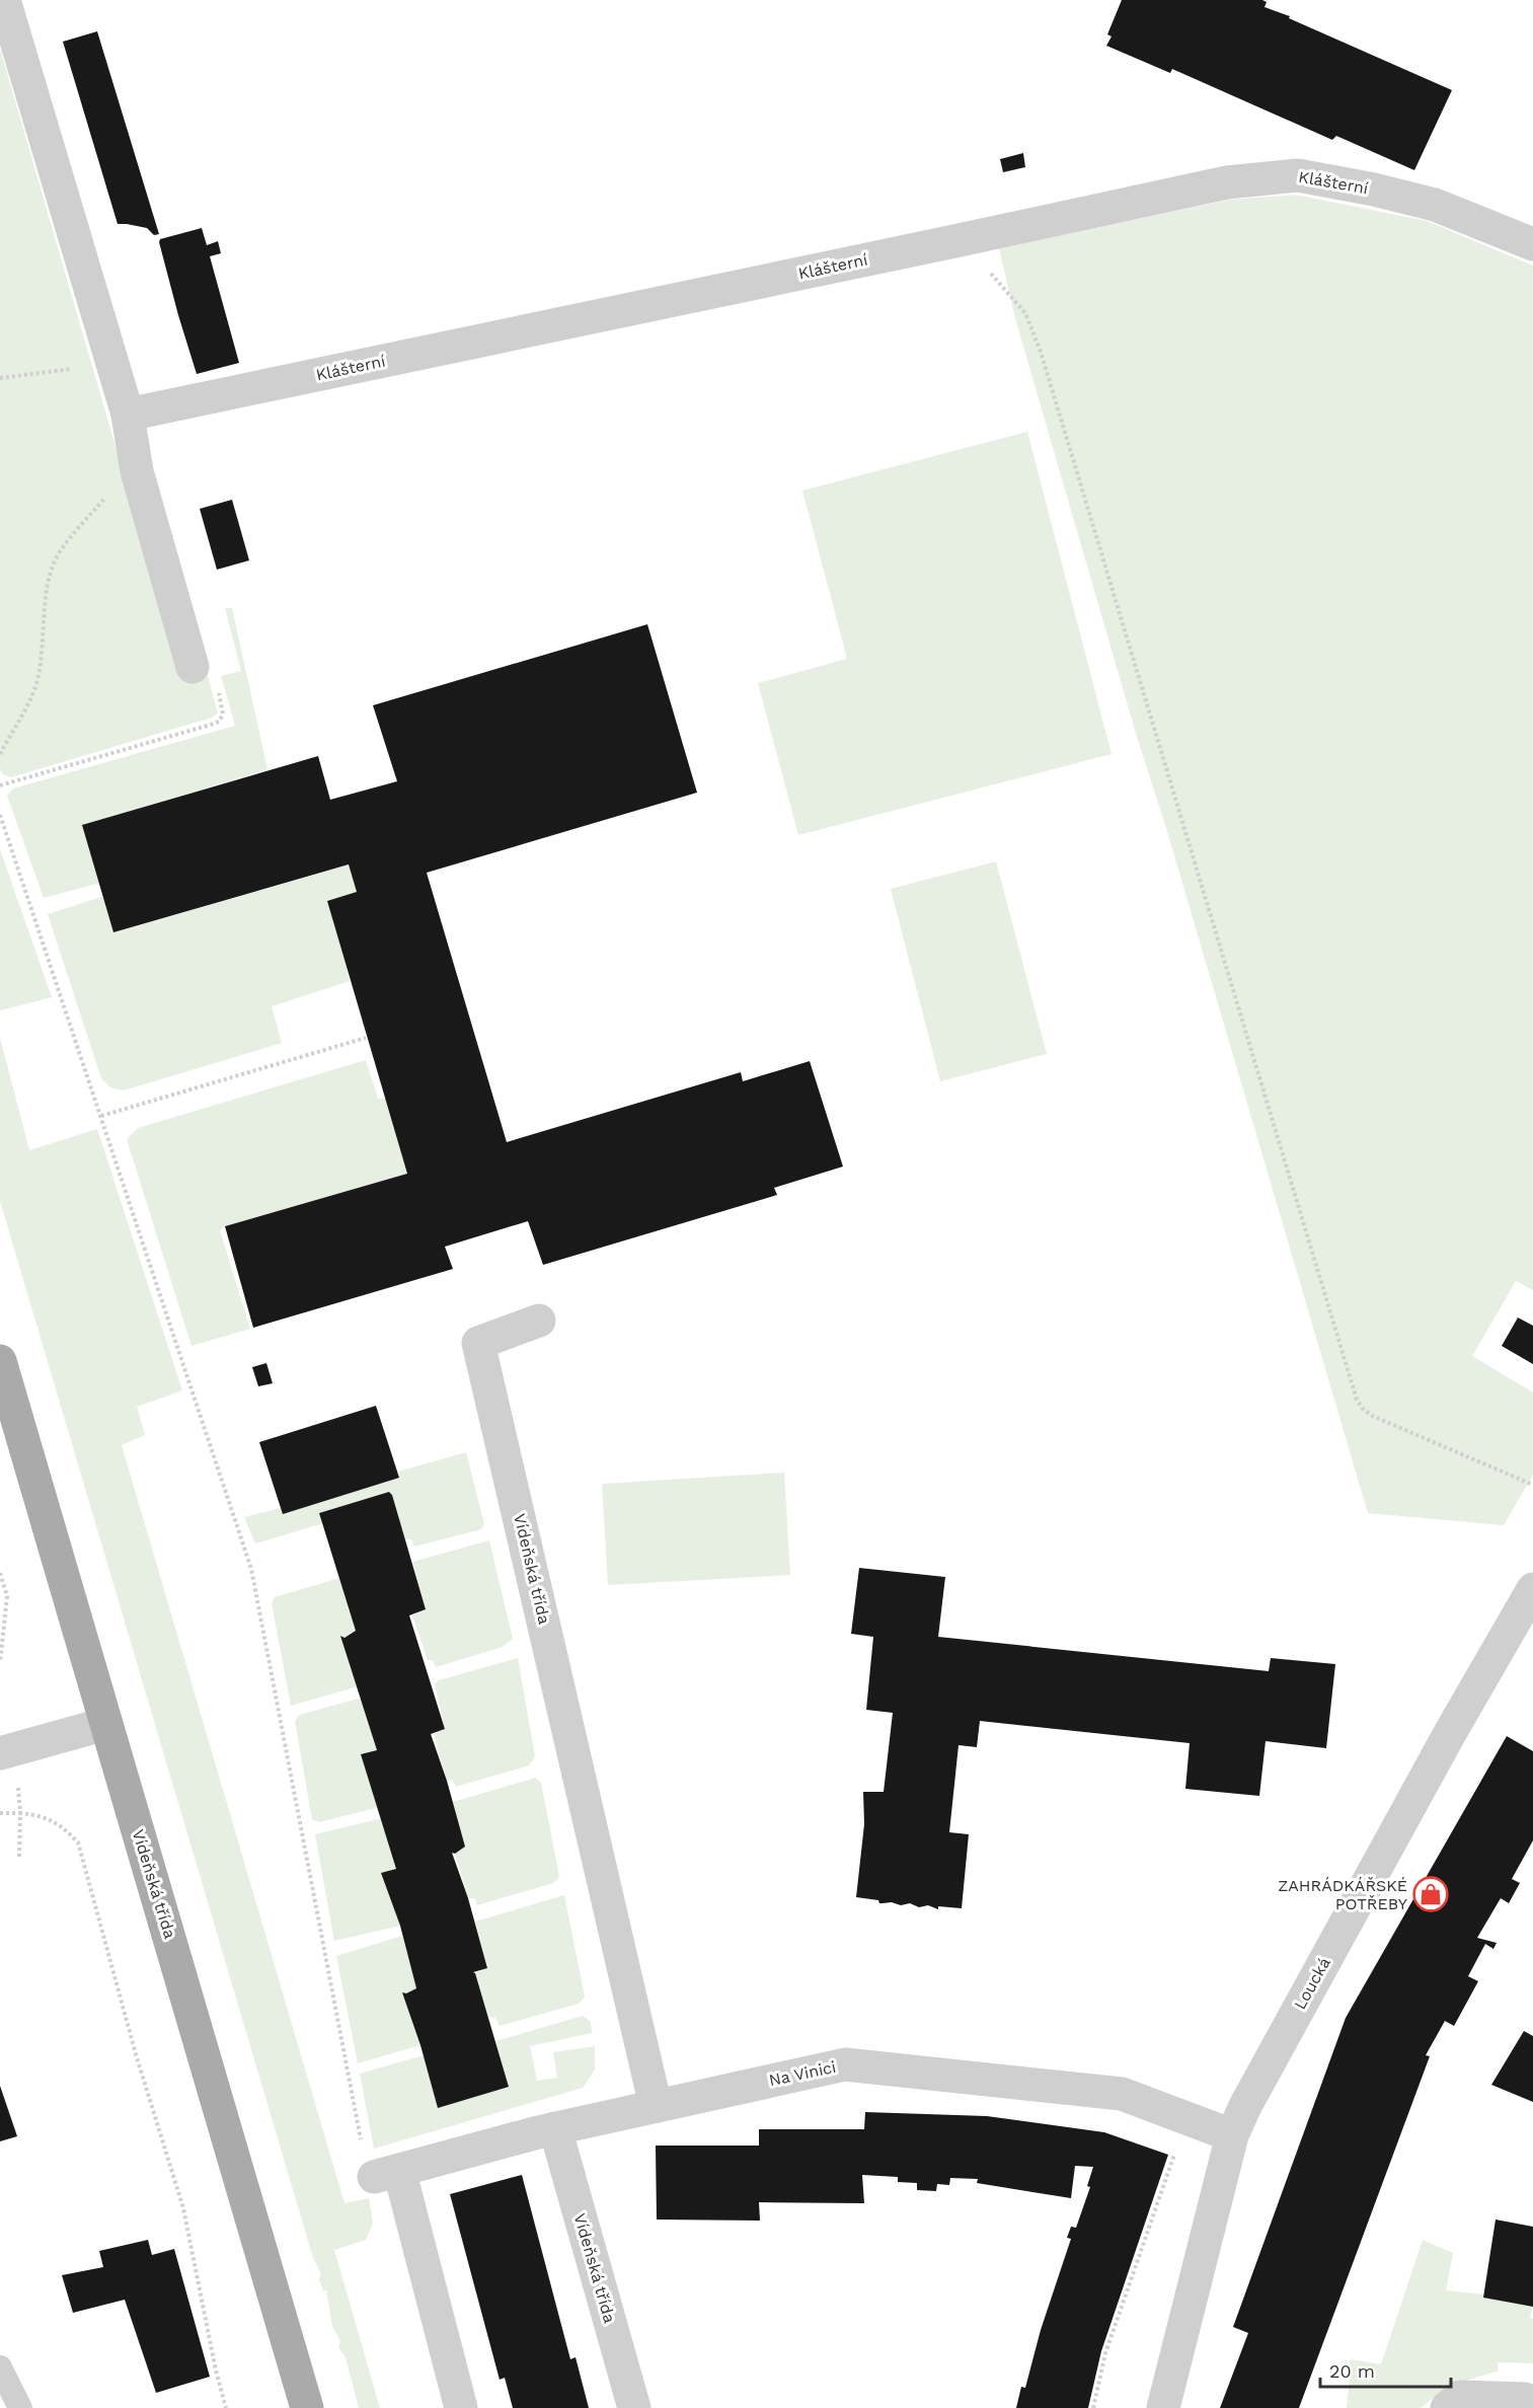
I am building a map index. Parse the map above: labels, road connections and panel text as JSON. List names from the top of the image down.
{
  "streets": {
    "main road": ["Vídeňská třída"],
    "street": ["Klášterní", "Loucká", "Na Vinici"]
  },
  "crossings": [
    ["Vídeňská třída", "Na Vinici"],
    ["Loucká", "Na Vinici"]
  ],
  "places": {
    "shop": ["ZAHRÁDKÁŘSKÉ POTŘEBY"]
  },
  "scale_bar": "20 m"
}
